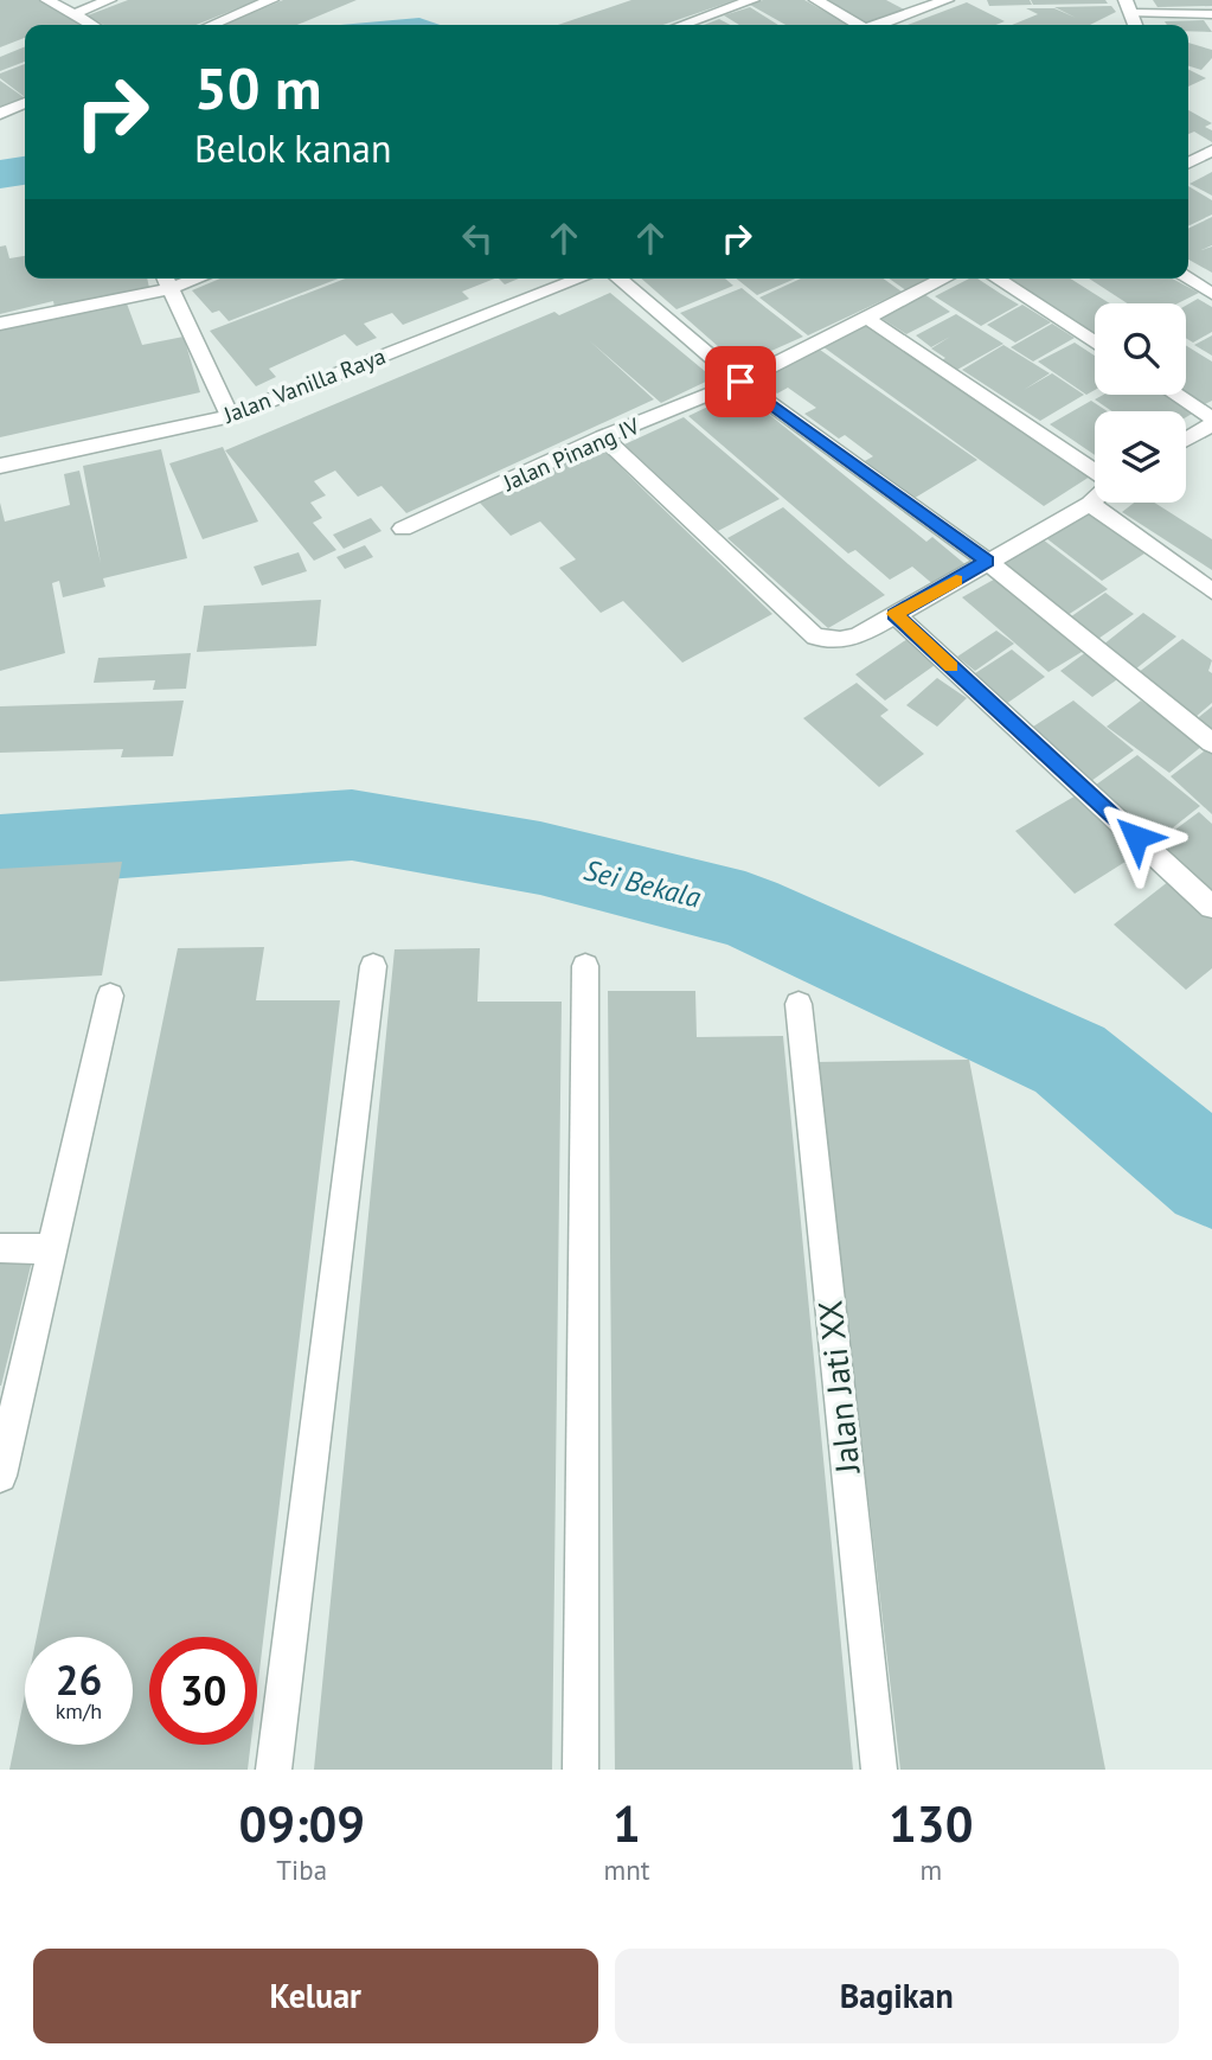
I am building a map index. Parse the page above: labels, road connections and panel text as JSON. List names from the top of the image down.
{
  "streets": {
    "street": ["Jalan Vanilla Raya", "Jalan Pinang IV", "Jalan Jati XX"]
  },
  "water": ["Sei Bekala"],
  "page": {
    "turn": ["50 m", "Belok kanan"],
    "speed": "26 km/h",
    "limit": "30",
    "eta": [
      "09:09",
      "Tiba",
      "1",
      "mnt",
      "130",
      "m"
    ],
    "buttons": ["Keluar", "Bagikan"]
  }
}
